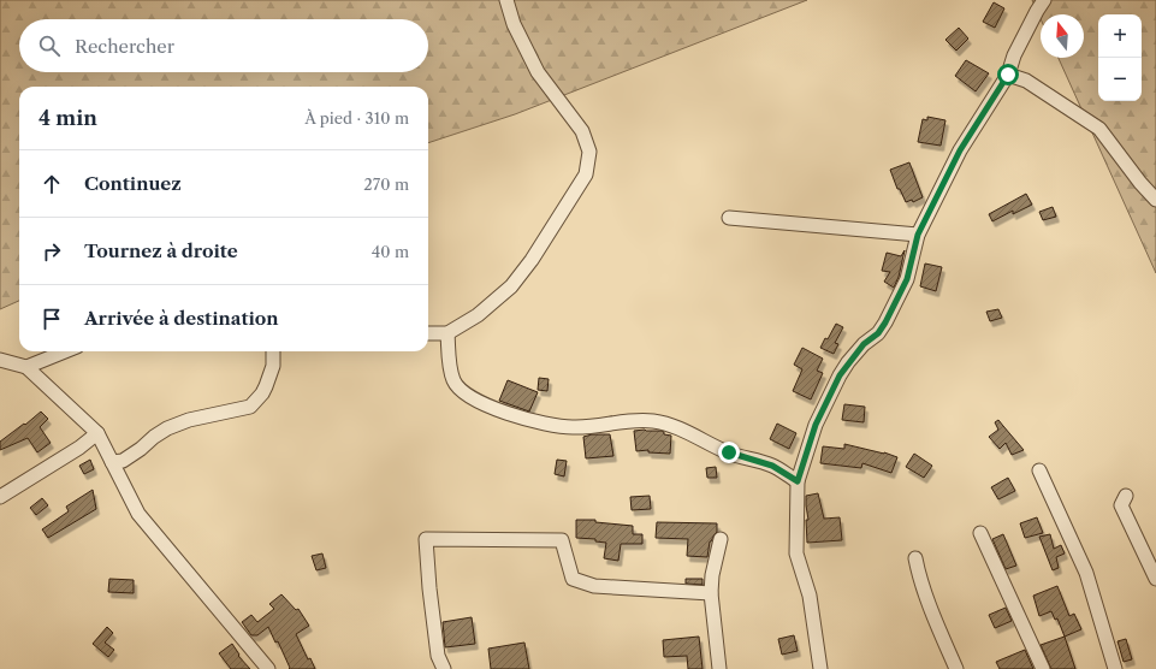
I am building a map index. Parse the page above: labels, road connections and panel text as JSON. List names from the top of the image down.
{
  "north": "top",
  "page": {
    "map_buttons": ["+", "−"],
    "search": "Rechercher",
    "heading": ["4 min", "À pied · 310 m"],
    "list": [
      ["Continuez", "270 m"],
      ["Tournez à droite", "40 m"],
      "Arrivée à destination"
    ]
  }
}
